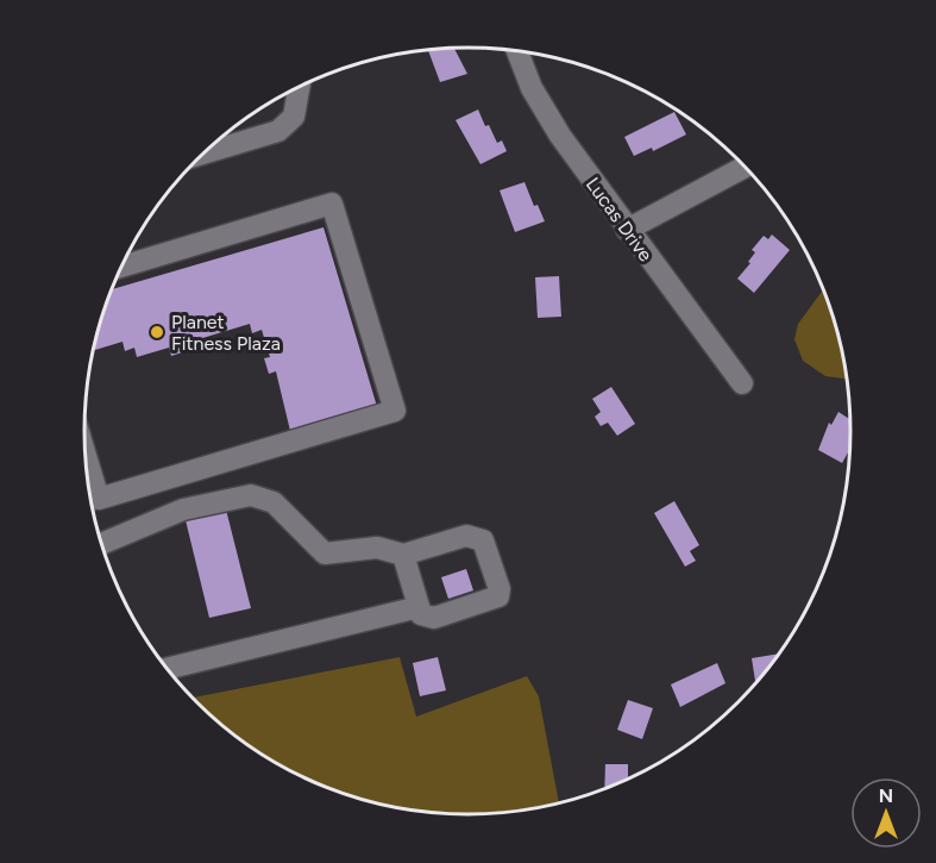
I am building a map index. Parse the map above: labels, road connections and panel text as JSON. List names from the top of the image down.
{
  "streets": {
    "street": ["Lucas Drive"]
  },
  "places": ["Planet Fitness Plaza"],
  "north": "top"
}
